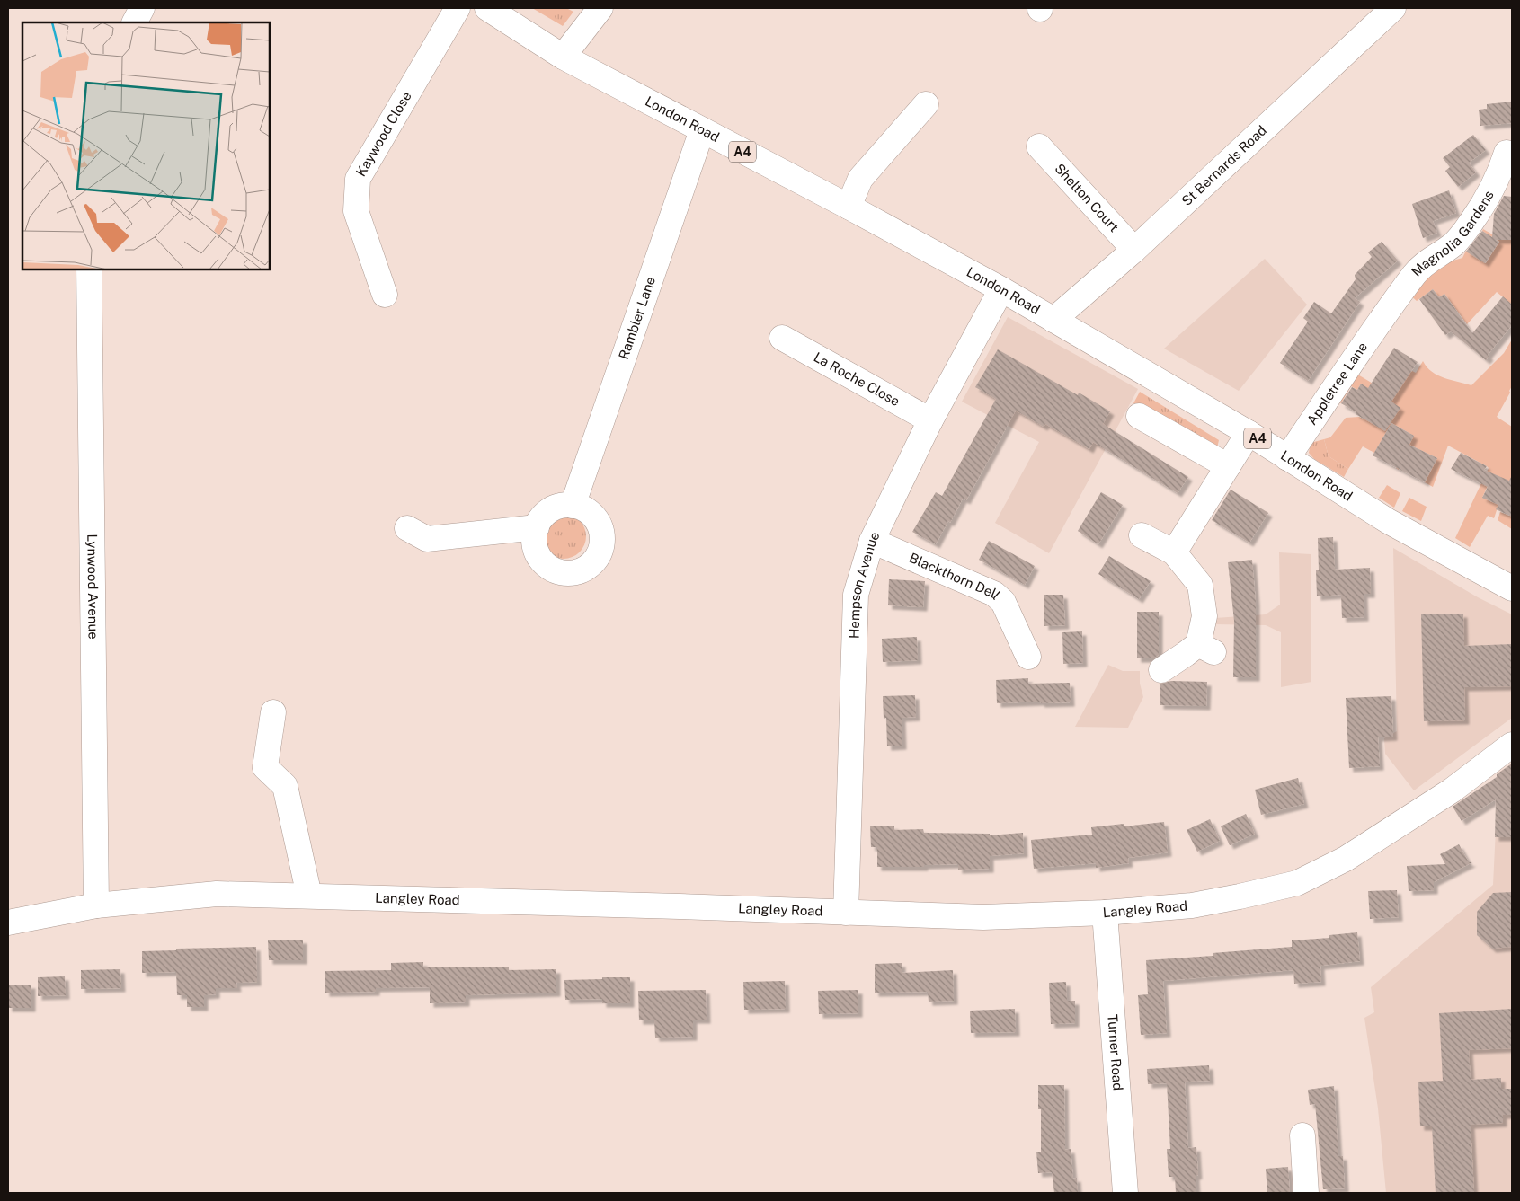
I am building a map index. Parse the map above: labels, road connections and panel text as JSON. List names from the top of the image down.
{
  "streets": {
    "street": [
      "London Road",
      "Kaywood Close",
      "A4",
      "St Bernards Road",
      "Shelton Court",
      "Magnolia Gardens",
      "Rambler Lane",
      "La Roche Close",
      "Appletree Lane",
      "Blackthorn Dell",
      "Hempson Avenue",
      "Lynwood Avenue",
      "Langley Road",
      "Turner Road"
    ]
  },
  "crossings": [
    ["London Road", "St Bernards Road"],
    ["London Road", "Rambler Lane"],
    ["London Road", "Appletree Lane"],
    ["London Road", "Hempson Avenue"],
    ["St Bernards Road", "Shelton Court"],
    ["Magnolia Gardens", "Appletree Lane"],
    ["La Roche Close", "Hempson Avenue"],
    ["Blackthorn Dell", "Hempson Avenue"],
    ["Hempson Avenue", "Langley Road"],
    ["Lynwood Avenue", "Langley Road"],
    ["Langley Road", "Turner Road"]
  ]
}
